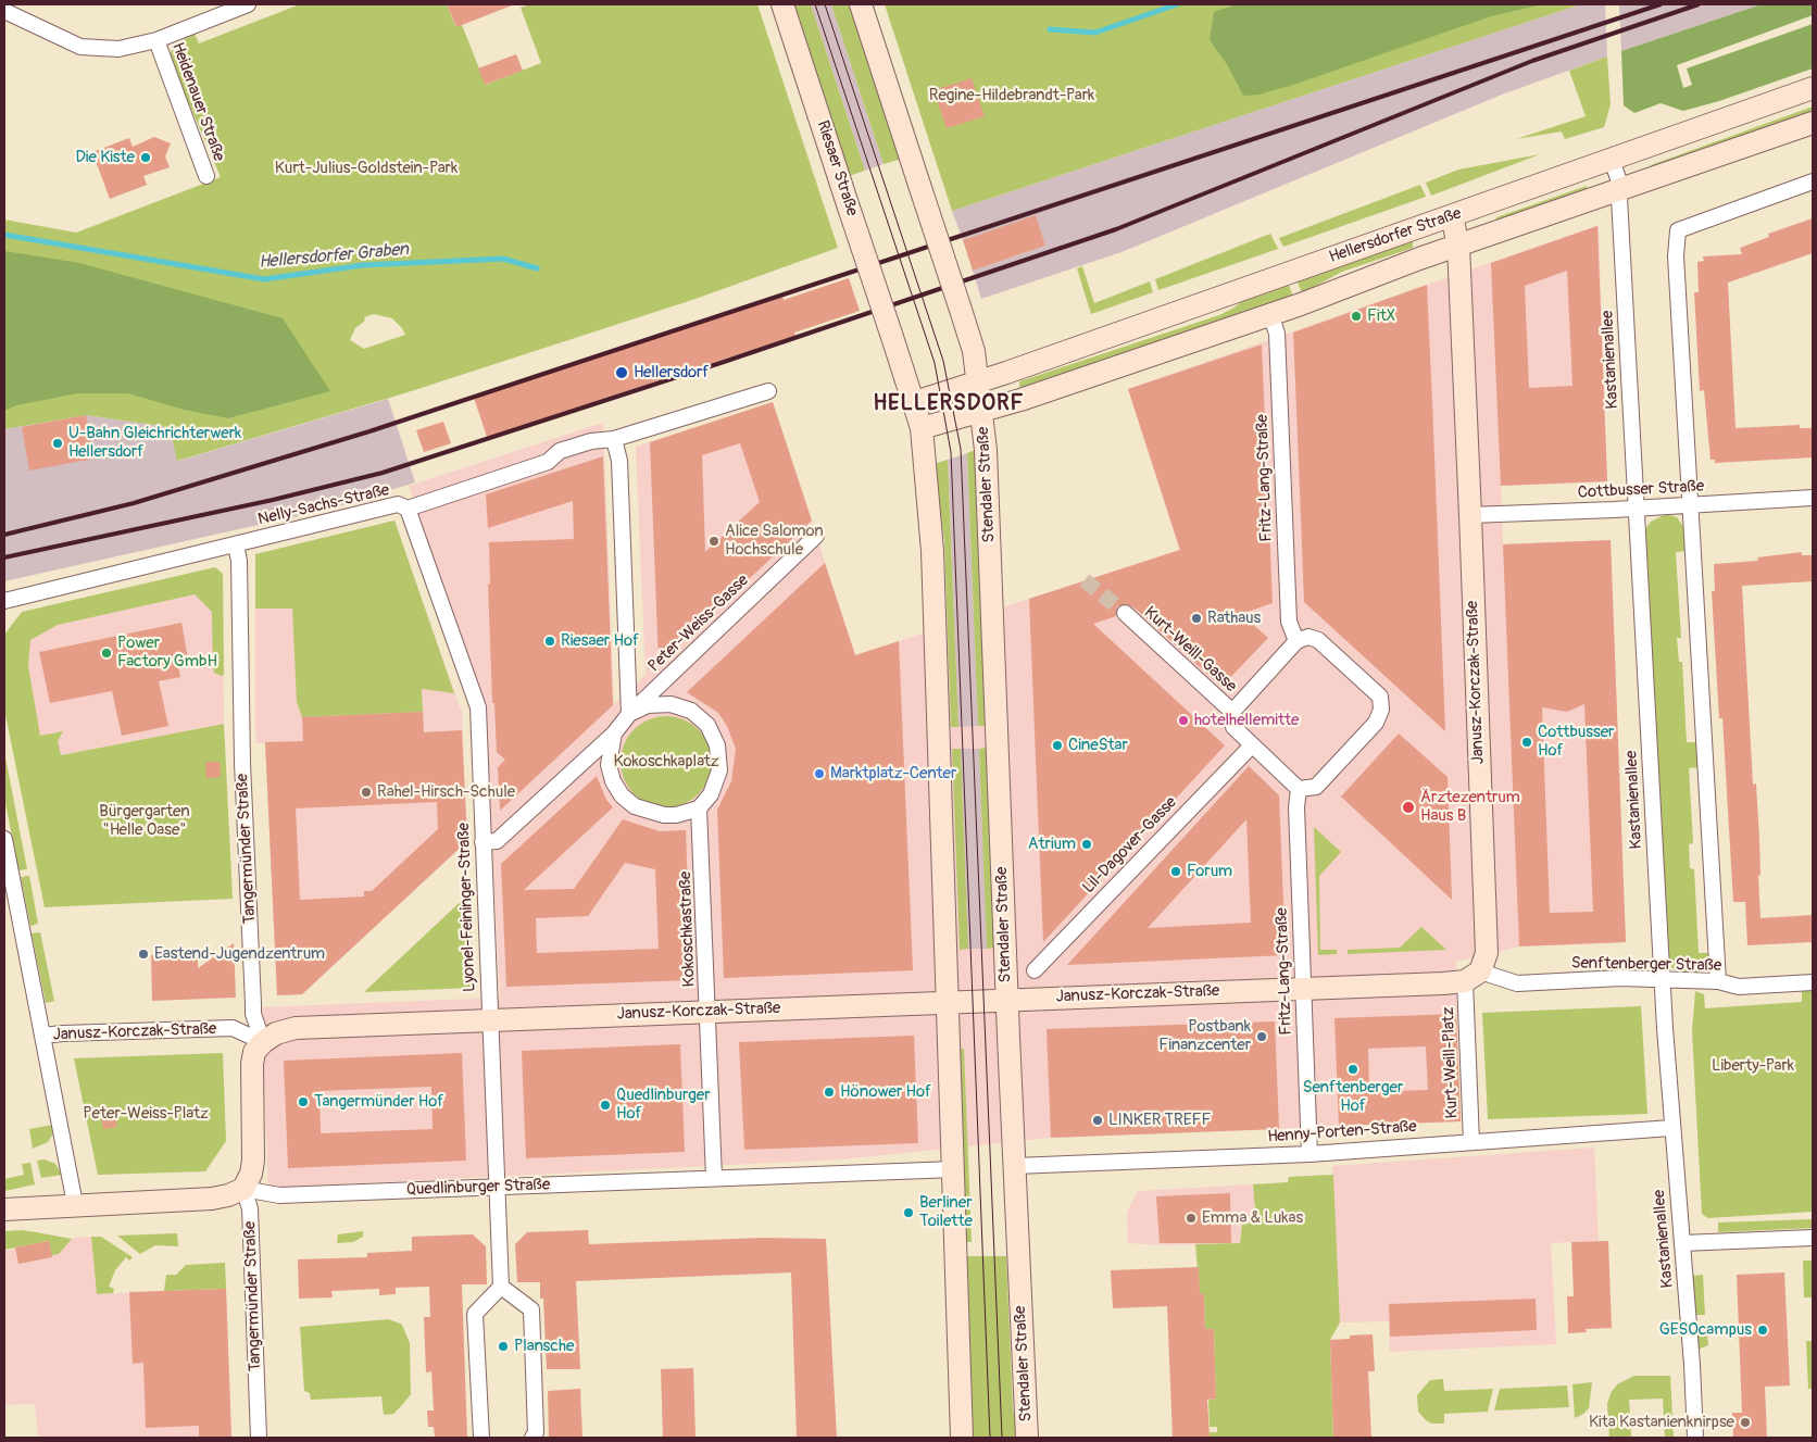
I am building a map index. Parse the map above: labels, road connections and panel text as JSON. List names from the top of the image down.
{
  "streets": {
    "main road": [
      "Riesaer Straße",
      "Hellersdorfer Straße",
      "Stendaler Straße",
      "Janusz-Korczak-Straße"
    ],
    "street": [
      "Heidenauer Straße",
      "Kastanienallee",
      "Fritz-Lang-Straße",
      "Cottbusser Straße",
      "Nelly-Sachs-Straße",
      "Peter-Weiss-Gasse",
      "Kurt-Weill-Gasse",
      "Lil-Dagover-Gasse",
      "Tangermünder Straße",
      "Lyonel-Feininger-Straße",
      "Kokoschkastraße",
      "Senftenberger Straße",
      "Kurt-Weill-Platz",
      "Henny-Porten-Straße",
      "Quedlinburger Straße"
    ]
  },
  "crossings": [
    ["Riesaer Straße", "Hellersdorfer Straße"],
    ["Hellersdorfer Straße", "Kastanienallee"],
    ["Hellersdorfer Straße", "Fritz-Lang-Straße"],
    ["Hellersdorfer Straße", "Stendaler Straße"],
    ["Hellersdorfer Straße", "Janusz-Korczak-Straße"],
    ["Kastanienallee", "Cottbusser Straße"],
    ["Kastanienallee", "Senftenberger Straße"],
    ["Kastanienallee", "Henny-Porten-Straße"],
    ["Fritz-Lang-Straße", "Kurt-Weill-Gasse"],
    ["Fritz-Lang-Straße", "Janusz-Korczak-Straße"],
    ["Fritz-Lang-Straße", "Lil-Dagover-Gasse"],
    ["Fritz-Lang-Straße", "Henny-Porten-Straße"],
    ["Stendaler Straße", "Janusz-Korczak-Straße"],
    ["Stendaler Straße", "Henny-Porten-Straße"],
    ["Cottbusser Straße", "Janusz-Korczak-Straße"],
    ["Nelly-Sachs-Straße", "Tangermünder Straße"],
    ["Nelly-Sachs-Straße", "Lyonel-Feininger-Straße"],
    ["Peter-Weiss-Gasse", "Kokoschkastraße"],
    ["Kurt-Weill-Gasse", "Lil-Dagover-Gasse"],
    ["Janusz-Korczak-Straße", "Tangermünder Straße"],
    ["Janusz-Korczak-Straße", "Lyonel-Feininger-Straße"],
    ["Janusz-Korczak-Straße", "Kokoschkastraße"],
    ["Janusz-Korczak-Straße", "Senftenberger Straße"],
    ["Janusz-Korczak-Straße", "Kurt-Weill-Platz"],
    ["Tangermünder Straße", "Quedlinburger Straße"],
    ["Lyonel-Feininger-Straße", "Quedlinburger Straße"],
    ["Kokoschkastraße", "Quedlinburger Straße"],
    ["Senftenberger Straße", "Kurt-Weill-Platz"],
    ["Kurt-Weill-Platz", "Henny-Porten-Straße"]
  ],
  "districts": ["HELLERSDORF"],
  "water": ["Hellersdorfer Graben"],
  "parks": [
    "Regine-Hildebrandt-Park",
    "Kurt-Julius-Goldstein-Park",
    "Kokoschkaplatz",
    "Bürgergarten \"Helle Oase\"",
    "Liberty-Park",
    "Peter-Weiss-Platz"
  ],
  "places": [
    "Die Kiste",
    "FitX",
    "Hellersdorf",
    "U-Bahn Gleichrichterwerk Hellersdorf",
    "Alice Salomon Hochschule",
    "Rathaus",
    "Riesaer Hof",
    "Power Factory GmbH",
    "hotelhellemitte",
    "Cottbusser Hof",
    "CineStar",
    "Marktplatz-Center",
    "Rahel-Hirsch-Schule",
    "Ärztezentrum Haus B",
    "Atrium",
    "Forum",
    "Eastend-Jugendzentrum",
    "Postbank Finanzcenter",
    "Senftenberger Hof",
    "Hönower Hof",
    "Tangermünder Hof",
    "Quedlinburger Hof",
    "LINKER TREFF",
    "Berliner Toilette",
    "Emma & Lukas",
    "GESOcampus",
    "Plansche",
    "Kita Kastanienknirpse"
  ]
}
